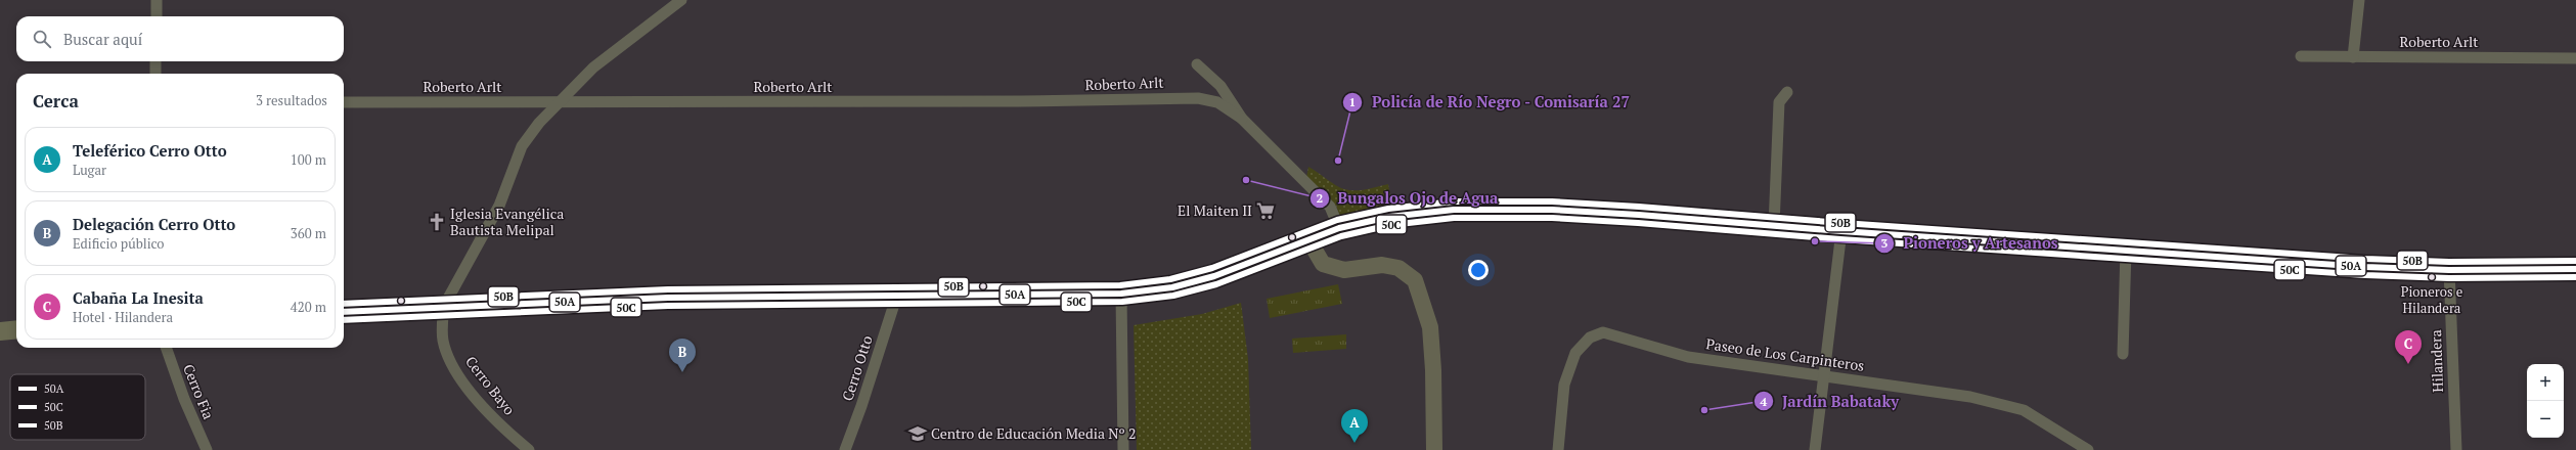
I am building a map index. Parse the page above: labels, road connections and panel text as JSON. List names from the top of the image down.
{
  "streets": {
    "street": [
      "Roberto Arlt",
      "Paseo de Los Carpinteros",
      "Hilandera",
      "Cerro Otto",
      "Cerro Bayo",
      "Cerro Fia"
    ]
  },
  "places": {
    "other": [
      "Policía de Río Negro - Comisaría 27",
      "Bungalos Ojo de Agua",
      "Pioneros y Artesanos",
      "Pioneros e Hilandera",
      "Jardín Babataky"
    ],
    "supermarket": ["El Maiten II"],
    "church": ["Iglesia Evangélica Bautista Melipal"],
    "school or university": ["Centro de Educación Media Nº 2"]
  },
  "lines": ["transit line 50B", "transit line 50A", "transit line 50C"],
  "legend": ["50A", "50C", "50B"],
  "page": {
    "search": "Buscar aquí",
    "heading": ["Cerca", "3 resultados"],
    "list": [
      {
        "mark": "A",
        "name": "Teleférico Cerro Otto",
        "note": "Lugar",
        "value": "100 m"
      },
      {
        "mark": "B",
        "name": "Delegación Cerro Otto",
        "note": "Edificio público",
        "value": "360 m"
      },
      {
        "mark": "C",
        "name": "Cabaña La Inesita",
        "note": "Hotel · Hilandera",
        "value": "420 m"
      }
    ],
    "pins": ["C", "B", "A"],
    "map_buttons": ["+", "−"]
  }
}
